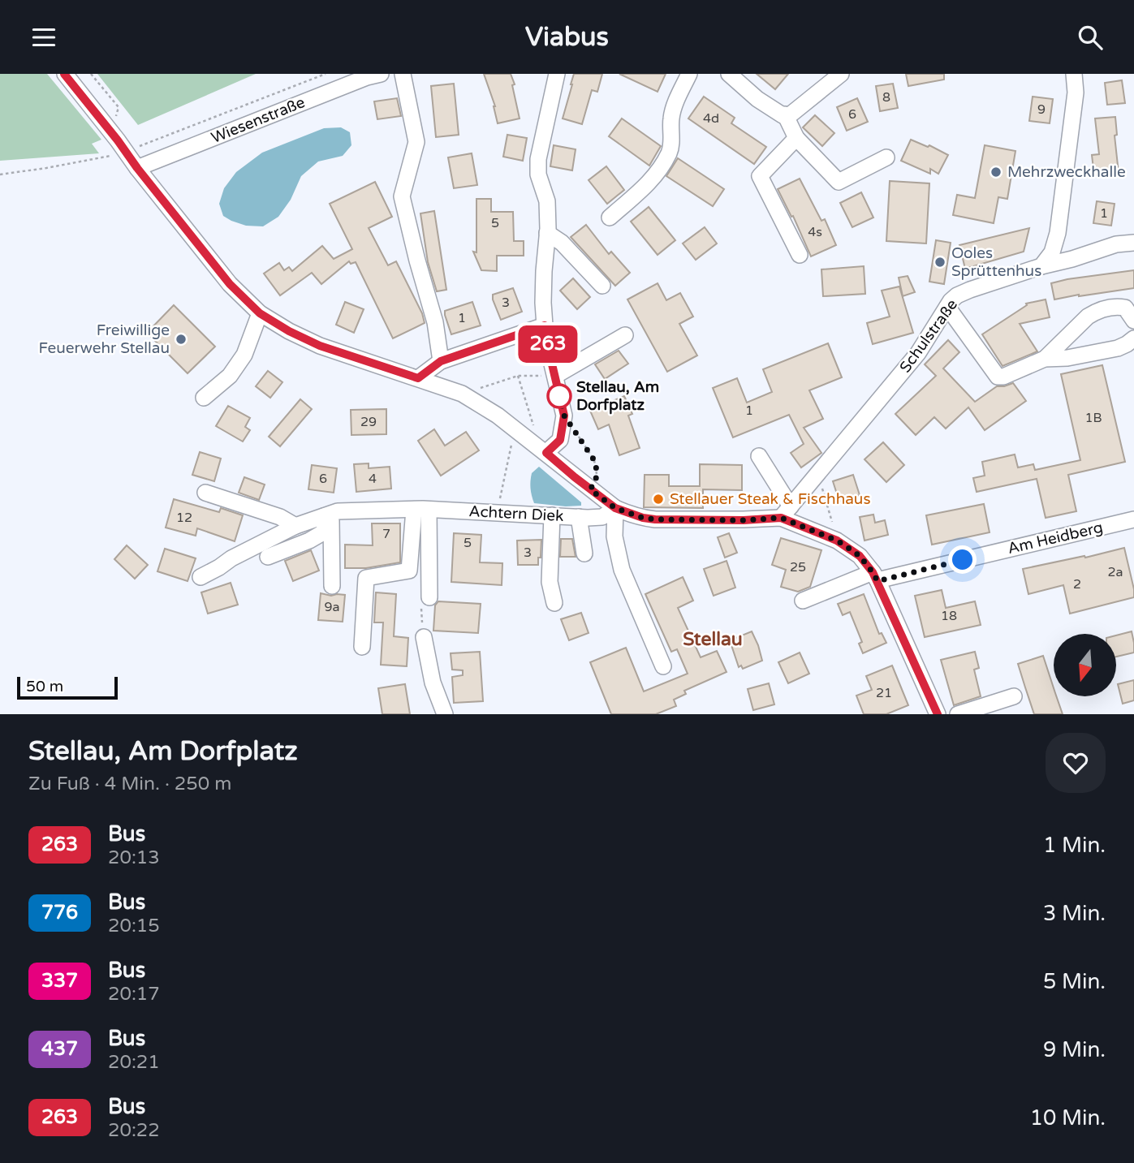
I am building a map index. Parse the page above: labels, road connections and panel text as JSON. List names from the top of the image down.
{
  "streets": {
    "street": [
      "Wiesenstraße",
      "Schulstraße",
      "Achtern Diek",
      "Am Heidberg"
    ]
  },
  "districts": ["Stellau"],
  "places": [
    "Mehrzweckhalle",
    "Ooles Sprüttenhus",
    "Freiwillige Feuerwehr Stellau",
    "Stellau, Am Dorfplatz",
    "Stellauer Steak & Fischhaus"
  ],
  "lines": ["bus line 263"],
  "house_numbers": [
    "8",
    "9",
    "6",
    "4d",
    "1",
    "5",
    "4s",
    "3",
    "1",
    "1",
    "1B",
    "29",
    "6",
    "4",
    "12",
    "7",
    "5",
    "3",
    "25",
    "2a",
    "2",
    "9a",
    "18",
    "21"
  ],
  "scale_bar": "50 m",
  "north": "bottom",
  "page": {
    "header": "Viabus",
    "on_map": "263",
    "scale": "50 m",
    "heading": ["Stellau, Am Dorfplatz", "Zu Fuß · 4 Min. · 250 m"],
    "list": [
      {
        "mark": "263",
        "name": "Bus",
        "note": "20:13",
        "value": "1 Min."
      },
      {
        "mark": "776",
        "name": "Bus",
        "note": "20:15",
        "value": "3 Min."
      },
      {
        "mark": "337",
        "name": "Bus",
        "note": "20:17",
        "value": "5 Min."
      },
      {
        "mark": "437",
        "name": "Bus",
        "note": "20:21",
        "value": "9 Min."
      },
      {
        "mark": "263",
        "name": "Bus",
        "note": "20:22",
        "value": "10 Min."
      }
    ]
  }
}
